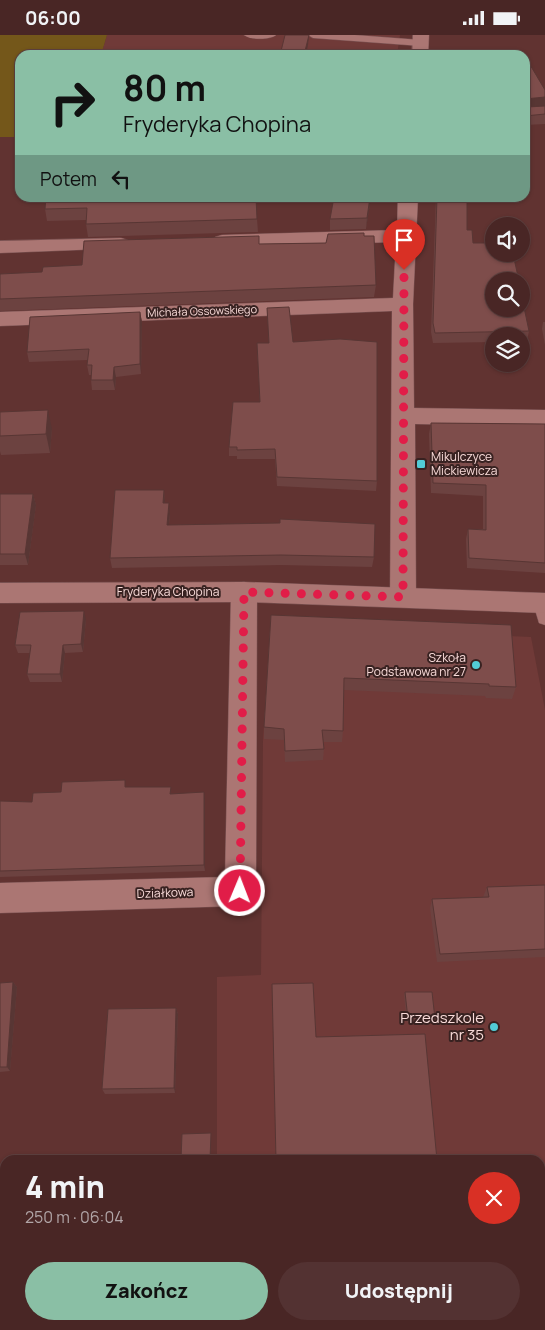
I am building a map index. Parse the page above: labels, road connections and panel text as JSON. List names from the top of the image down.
{
  "streets": {
    "street": ["Michała Ossowskiego", "Fryderyka Chopina", "Działkowa"]
  },
  "crossings": [
    ["Fryderyka Chopina", "Działkowa"]
  ],
  "places": {
    "transit": ["Mikulczyce Mickiewicza"],
    "other": ["Szkoła Podstawowa nr 27", "Przedszkole nr 35"]
  },
  "page": {
    "status": "06:00",
    "turn": ["80 m", "Fryderyka Chopina"],
    "then": "Potem",
    "heading": ["4 min", "250 m · 06:04"],
    "buttons": ["Zakończ", "Udostępnij"]
  }
}
